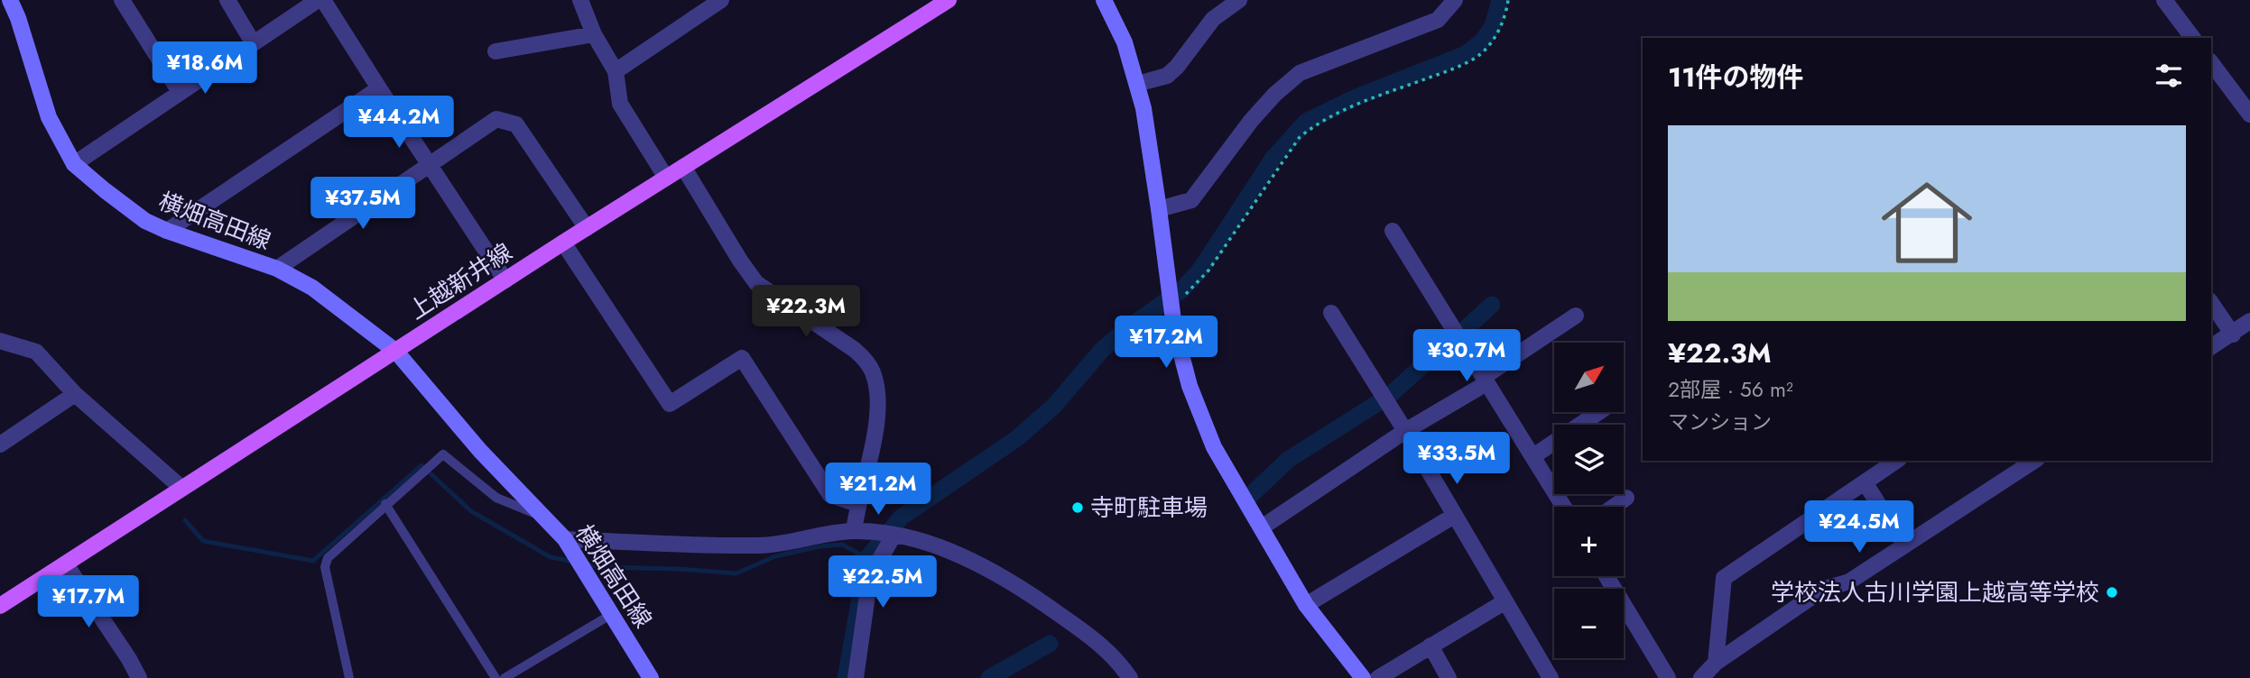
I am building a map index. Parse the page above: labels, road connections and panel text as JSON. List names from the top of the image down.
{
  "streets": {
    "main road": ["横畑高田線", "上越新井線"]
  },
  "crossings": [
    ["横畑高田線", "上越新井線"]
  ],
  "places": ["寺町駐車場", "学校法人古川学園上越高等学校"],
  "north": "top right",
  "page": {
    "heading": "11件の物件",
    "price": [
      "¥18.6M",
      "¥44.2M",
      "¥37.5M",
      "¥22.3M",
      "¥17.2M",
      "¥30.7M",
      "¥33.5M",
      "¥21.2M",
      "¥24.5M",
      "¥22.5M",
      "¥17.7M"
    ],
    "list": [
      {
        "name": "¥22.3M",
        "note": "2部屋 · 56 m² · マンション"
      }
    ],
    "map_buttons": ["+", "−"]
  }
}
